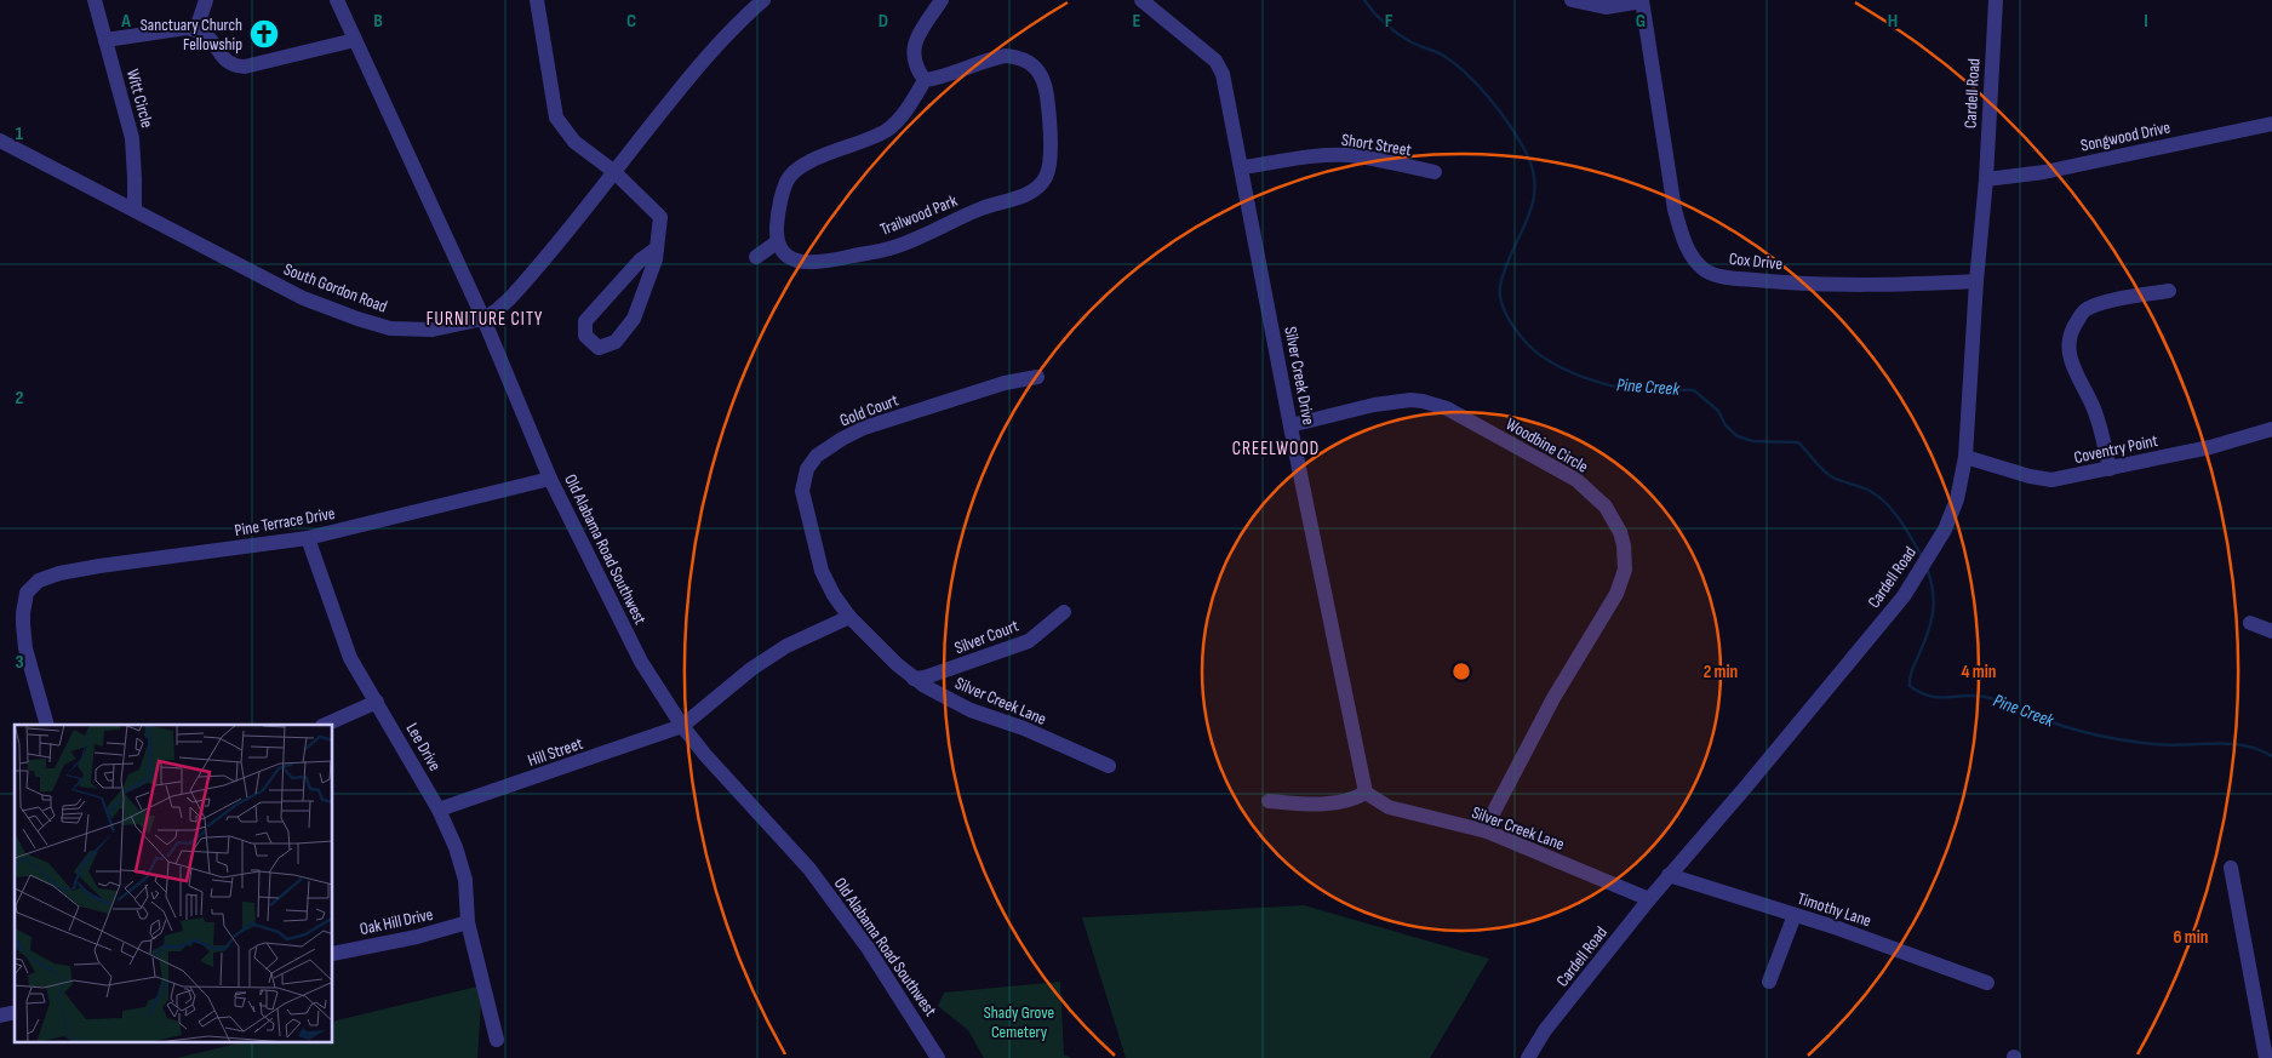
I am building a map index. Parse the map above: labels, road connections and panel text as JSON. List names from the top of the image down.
{
  "streets": {
    "street": [
      "Cardell Road",
      "Witt Circle",
      "Songwood Drive",
      "Short Street",
      "Trailwood Park",
      "Cox Drive",
      "South Gordon Road",
      "Silver Creek Drive",
      "Gold Court",
      "Woodbine Circle",
      "Coventry Point",
      "Pine Terrace Drive",
      "Old Alabama Road Southwest",
      "Silver Court",
      "Silver Creek Lane",
      "Lee Drive",
      "Hill Street",
      "Timothy Lane",
      "Oak Hill Drive"
    ]
  },
  "crossings": [
    ["Cardell Road", "Songwood Drive"],
    ["Cardell Road", "Cox Drive"],
    ["Cardell Road", "Coventry Point"],
    ["Cardell Road", "Silver Creek Lane"],
    ["Cardell Road", "Timothy Lane"],
    ["Witt Circle", "South Gordon Road"],
    ["Short Street", "Silver Creek Drive"],
    ["South Gordon Road", "Old Alabama Road Southwest"],
    ["Silver Creek Drive", "Woodbine Circle"],
    ["Silver Creek Drive", "Silver Creek Lane"],
    ["Gold Court", "Silver Creek Lane"],
    ["Woodbine Circle", "Silver Creek Lane"],
    ["Pine Terrace Drive", "Old Alabama Road Southwest"],
    ["Pine Terrace Drive", "Lee Drive"],
    ["Old Alabama Road Southwest", "Hill Street"],
    ["Silver Court", "Silver Creek Lane"],
    ["Lee Drive", "Hill Street"],
    ["Lee Drive", "Oak Hill Drive"]
  ],
  "districts": ["FURNITURE CITY", "CREELWOOD"],
  "water": ["Pine Creek"],
  "parks": ["Shady Grove Cemetery"],
  "places": {
    "church": ["Sanctuary Church Fellowship"]
  },
  "grid": {
    "columns": [
      "A",
      "B",
      "C",
      "D",
      "E",
      "F",
      "G",
      "H",
      "I"
    ],
    "rows": ["1", "2", "3"]
  },
  "rings": ["2 min", "4 min", "6 min"]
}
